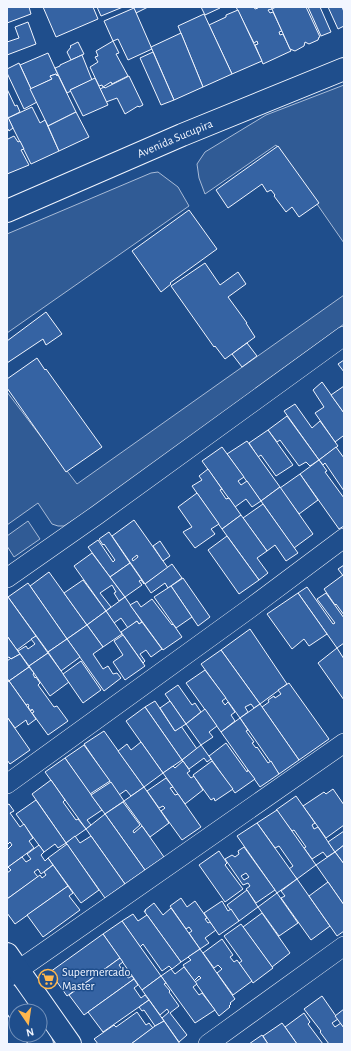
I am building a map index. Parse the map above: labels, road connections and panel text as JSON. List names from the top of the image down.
{
  "streets": {
    "street": ["Avenida Sucupira"]
  },
  "places": {
    "supermarket": ["Supermercado Master"]
  },
  "north": "bottom"
}
